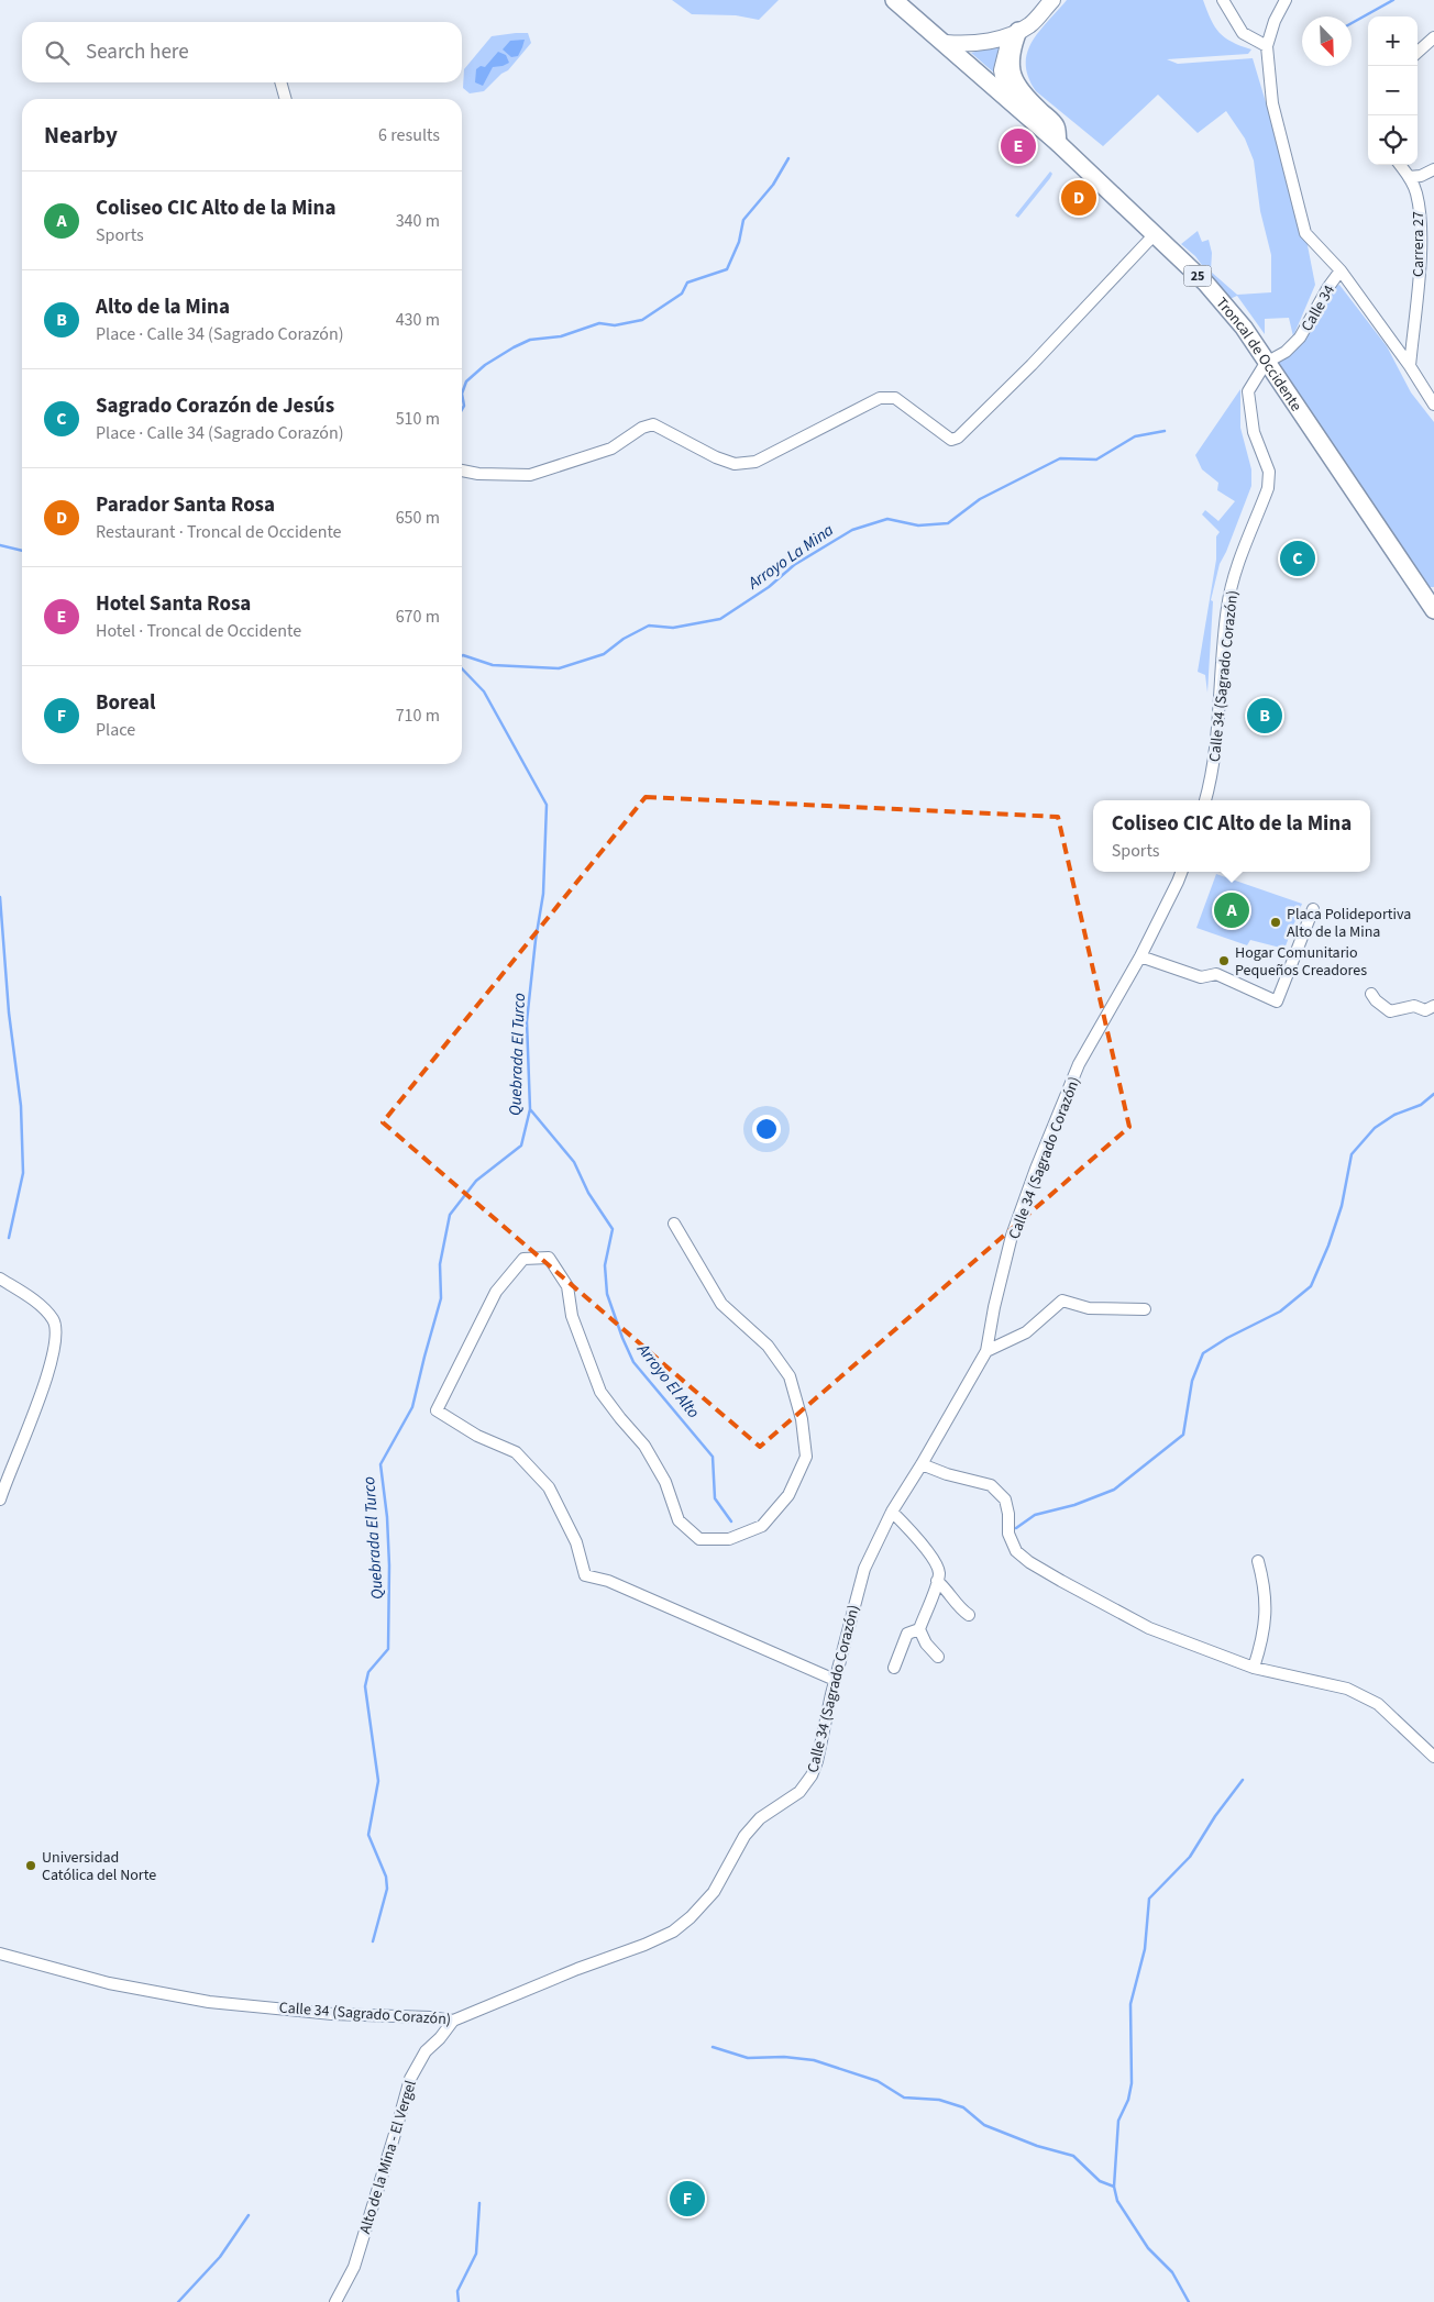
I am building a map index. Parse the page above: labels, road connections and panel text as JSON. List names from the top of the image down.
{
  "streets": {
    "main road": ["25", "Troncal de Occidente"],
    "street": [
      "Carrera 27",
      "Calle 34",
      "Calle 34 (Sagrado Corazón)",
      "Alto de la Mina - El Vergel"
    ]
  },
  "crossings": [
    ["Calle 34", "Troncal de Occidente"],
    ["Calle 34", "Calle 34 (Sagrado Corazón)"],
    ["Troncal de Occidente", "Calle 34 (Sagrado Corazón)"],
    ["Calle 34 (Sagrado Corazón)", "Alto de la Mina - El Vergel"]
  ],
  "water": ["Arroyo La Mina", "Quebrada El Turco", "Arroyo El Alto"],
  "places": ["Placa Polideportiva Alto de la Mina", "Hogar Comunitario Pequeños Creadores", "Universidad Católica del Norte"],
  "north": "bottom right",
  "page": {
    "map_buttons": ["+", "−"],
    "search": "Search here",
    "heading": ["Nearby", "6 results"],
    "pins": [
      "E",
      "D",
      "C",
      "B",
      "A",
      "F"
    ],
    "list": [
      {
        "mark": "A",
        "name": "Coliseo CIC Alto de la Mina",
        "note": "Sports",
        "value": "340 m"
      },
      {
        "mark": "B",
        "name": "Alto de la Mina",
        "note": "Place · Calle 34 (Sagrado Corazón)",
        "value": "430 m"
      },
      {
        "mark": "C",
        "name": "Sagrado Corazón de Jesús",
        "note": "Place · Calle 34 (Sagrado Corazón)",
        "value": "510 m"
      },
      {
        "mark": "D",
        "name": "Parador Santa Rosa",
        "note": "Restaurant · Troncal de Occidente",
        "value": "650 m"
      },
      {
        "mark": "E",
        "name": "Hotel Santa Rosa",
        "note": "Hotel · Troncal de Occidente",
        "value": "670 m"
      },
      {
        "mark": "F",
        "name": "Boreal",
        "note": "Place",
        "value": "710 m"
      }
    ],
    "popup": ["Coliseo CIC Alto de la Mina", "Sports"]
  }
}
